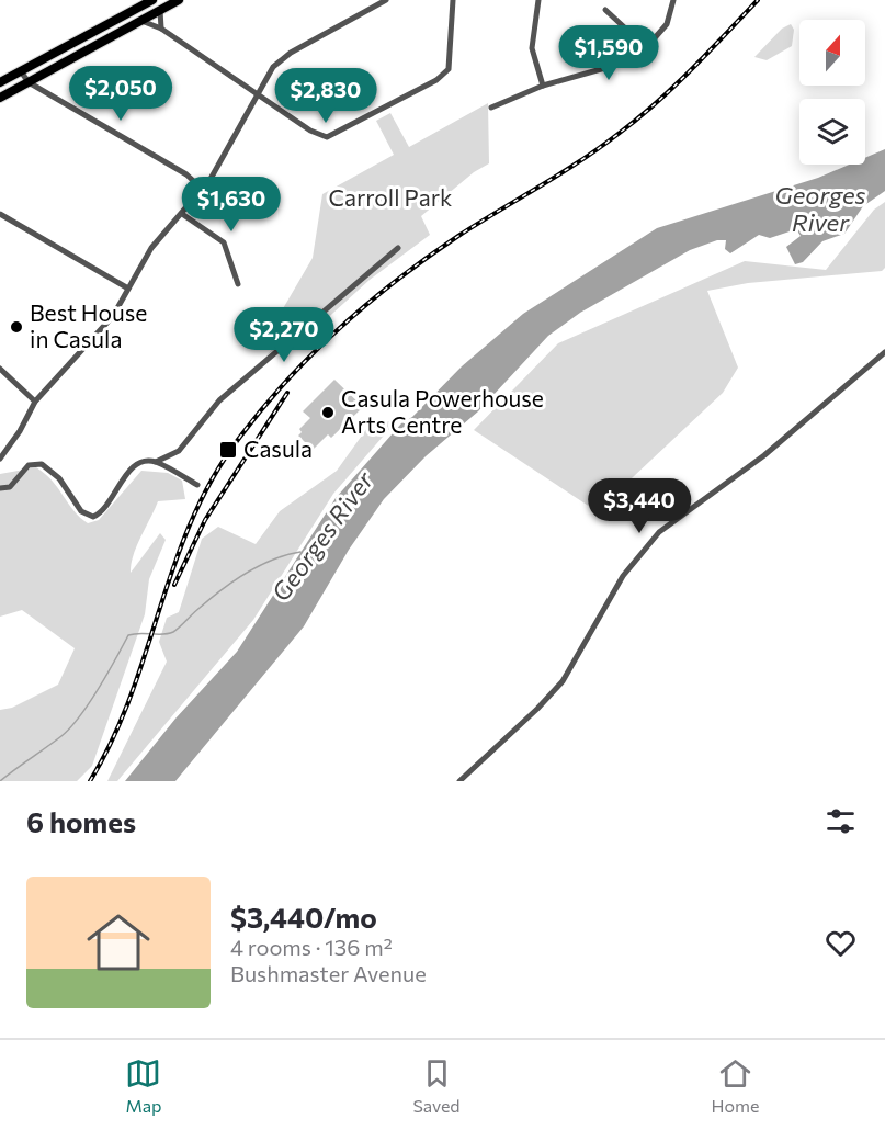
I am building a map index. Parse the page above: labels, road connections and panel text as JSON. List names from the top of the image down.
{
  "water": ["Georges River"],
  "parks": ["Carroll Park"],
  "places": {
    "other": ["Best House in Casula", "Casula Powerhouse Arts Centre"],
    "transit": ["Casula"]
  },
  "north": "top",
  "page": {
    "price": [
      "$1,590",
      "$2,050",
      "$2,830",
      "$1,630",
      "$2,270",
      "$3,440"
    ],
    "heading": "6 homes",
    "list": [
      {
        "name": "$3,440/mo",
        "note": "4 rooms · 136 m² · Bushmaster Avenue"
      }
    ],
    "tabs": ["Map", "Saved", "Home"]
  }
}
